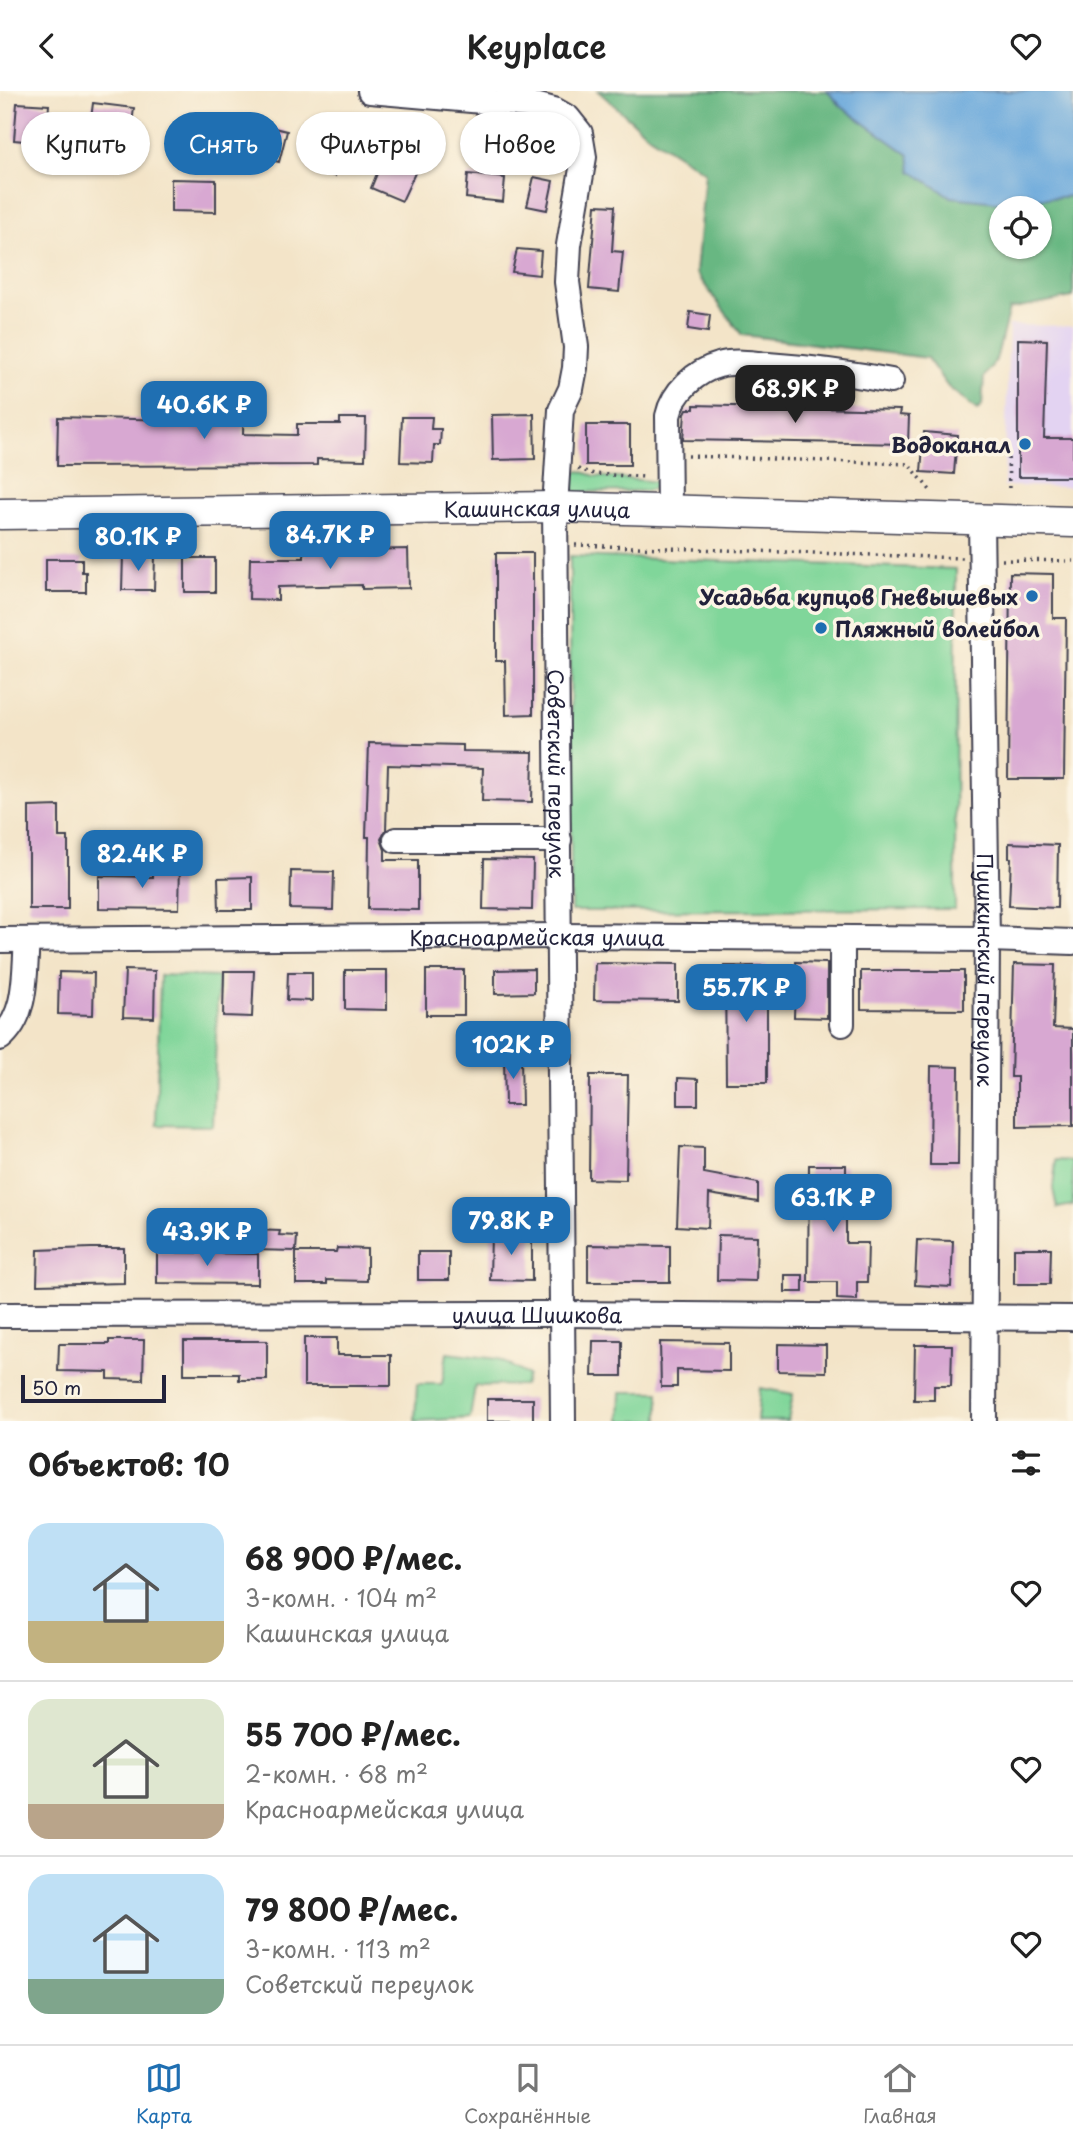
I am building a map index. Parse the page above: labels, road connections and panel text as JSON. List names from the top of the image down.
{
  "streets": {
    "main road": ["Кашинская улица"],
    "street": [
      "Советский переулок",
      "Красноармейская улица",
      "Пушкинский переулок",
      "улица Шишкова"
    ]
  },
  "crossings": [
    ["Кашинская улица", "Советский переулок"],
    ["Кашинская улица", "Пушкинский переулок"],
    ["Советский переулок", "Красноармейская улица"],
    ["Советский переулок", "улица Шишкова"],
    ["Красноармейская улица", "Пушкинский переулок"],
    ["Пушкинский переулок", "улица Шишкова"]
  ],
  "places": ["Водоканал", "Усадьба купцов Гневышевых", "Пляжный волейбол"],
  "scale_bar": "50 m",
  "page": {
    "header": "Keyplace",
    "chip": [
      "Купить",
      "Снять",
      "Фильтры",
      "Новое"
    ],
    "price": [
      "68.9K ₽",
      "40.6K ₽",
      "84.7K ₽",
      "80.1K ₽",
      "82.4K ₽",
      "55.7K ₽",
      "102K ₽",
      "63.1K ₽",
      "79.8K ₽",
      "43.9K ₽"
    ],
    "scale": "50 m",
    "heading": "Объектов: 10",
    "list": [
      {
        "name": "68 900 ₽/мес.",
        "note": "3-комн. · 104 m² · Кашинская улица"
      },
      {
        "name": "55 700 ₽/мес.",
        "note": "2-комн. · 68 m² · Красноармейская улица"
      },
      {
        "name": "79 800 ₽/мес.",
        "note": "3-комн. · 113 m² · Советский переулок"
      }
    ],
    "tabs": ["Карта", "Сохранённые", "Главная"]
  }
}
